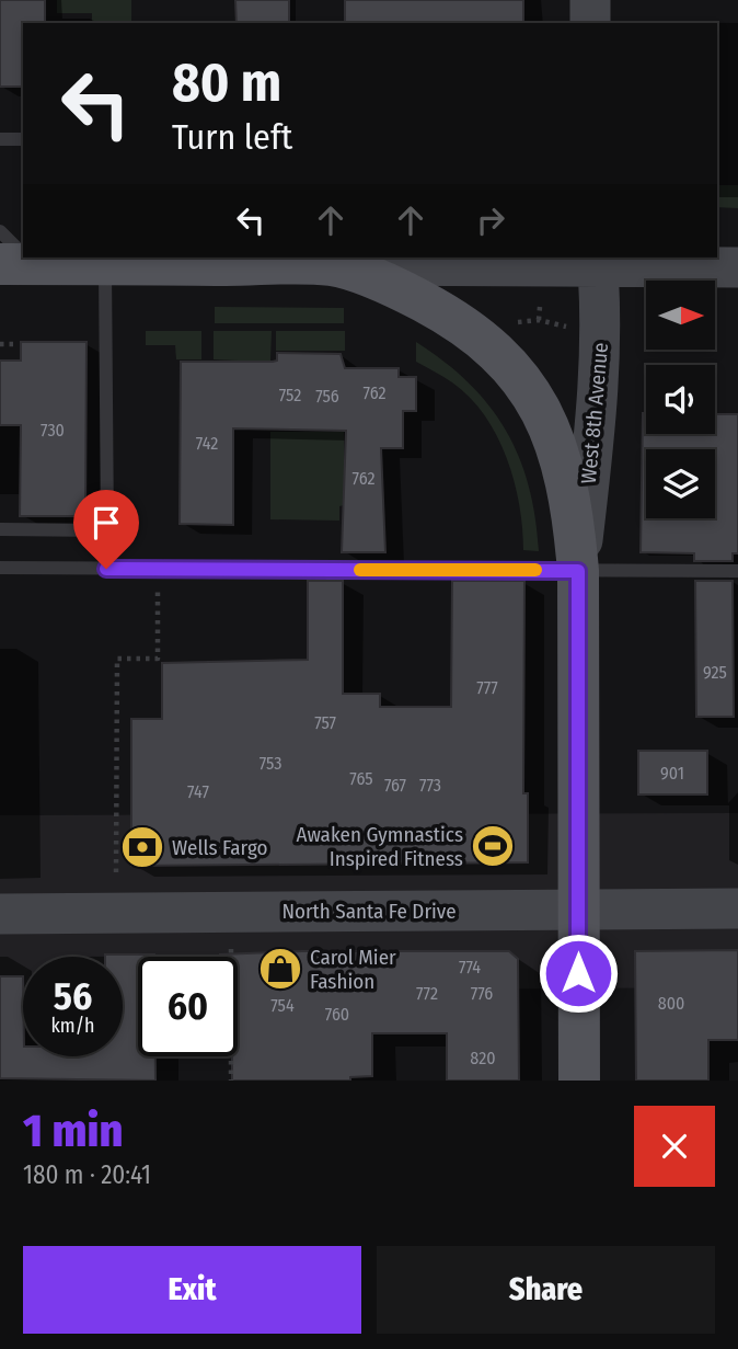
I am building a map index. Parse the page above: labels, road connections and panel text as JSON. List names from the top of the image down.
{
  "streets": {
    "main road": ["West 8th Avenue", "North Santa Fe Drive"]
  },
  "crossings": [
    ["West 8th Avenue", "North Santa Fe Drive"]
  ],
  "places": {
    "sports": ["Awaken Gymnastics Inspired Fitness"],
    "bank": ["Wells Fargo"],
    "shop": ["Carol Mier Fashion"]
  },
  "house_numbers": [
    "762",
    "752",
    "756",
    "730",
    "742",
    "762",
    "925",
    "777",
    "757",
    "753",
    "901",
    "765",
    "767",
    "773",
    "747",
    "774",
    "772",
    "776",
    "800",
    "754",
    "760",
    "820"
  ],
  "north": "right",
  "page": {
    "turn": ["80 m", "Turn left"],
    "speed": "56 km/h",
    "limit": "60",
    "heading": ["1 min", "180 m · 20:41"],
    "buttons": ["Exit", "Share"]
  }
}
